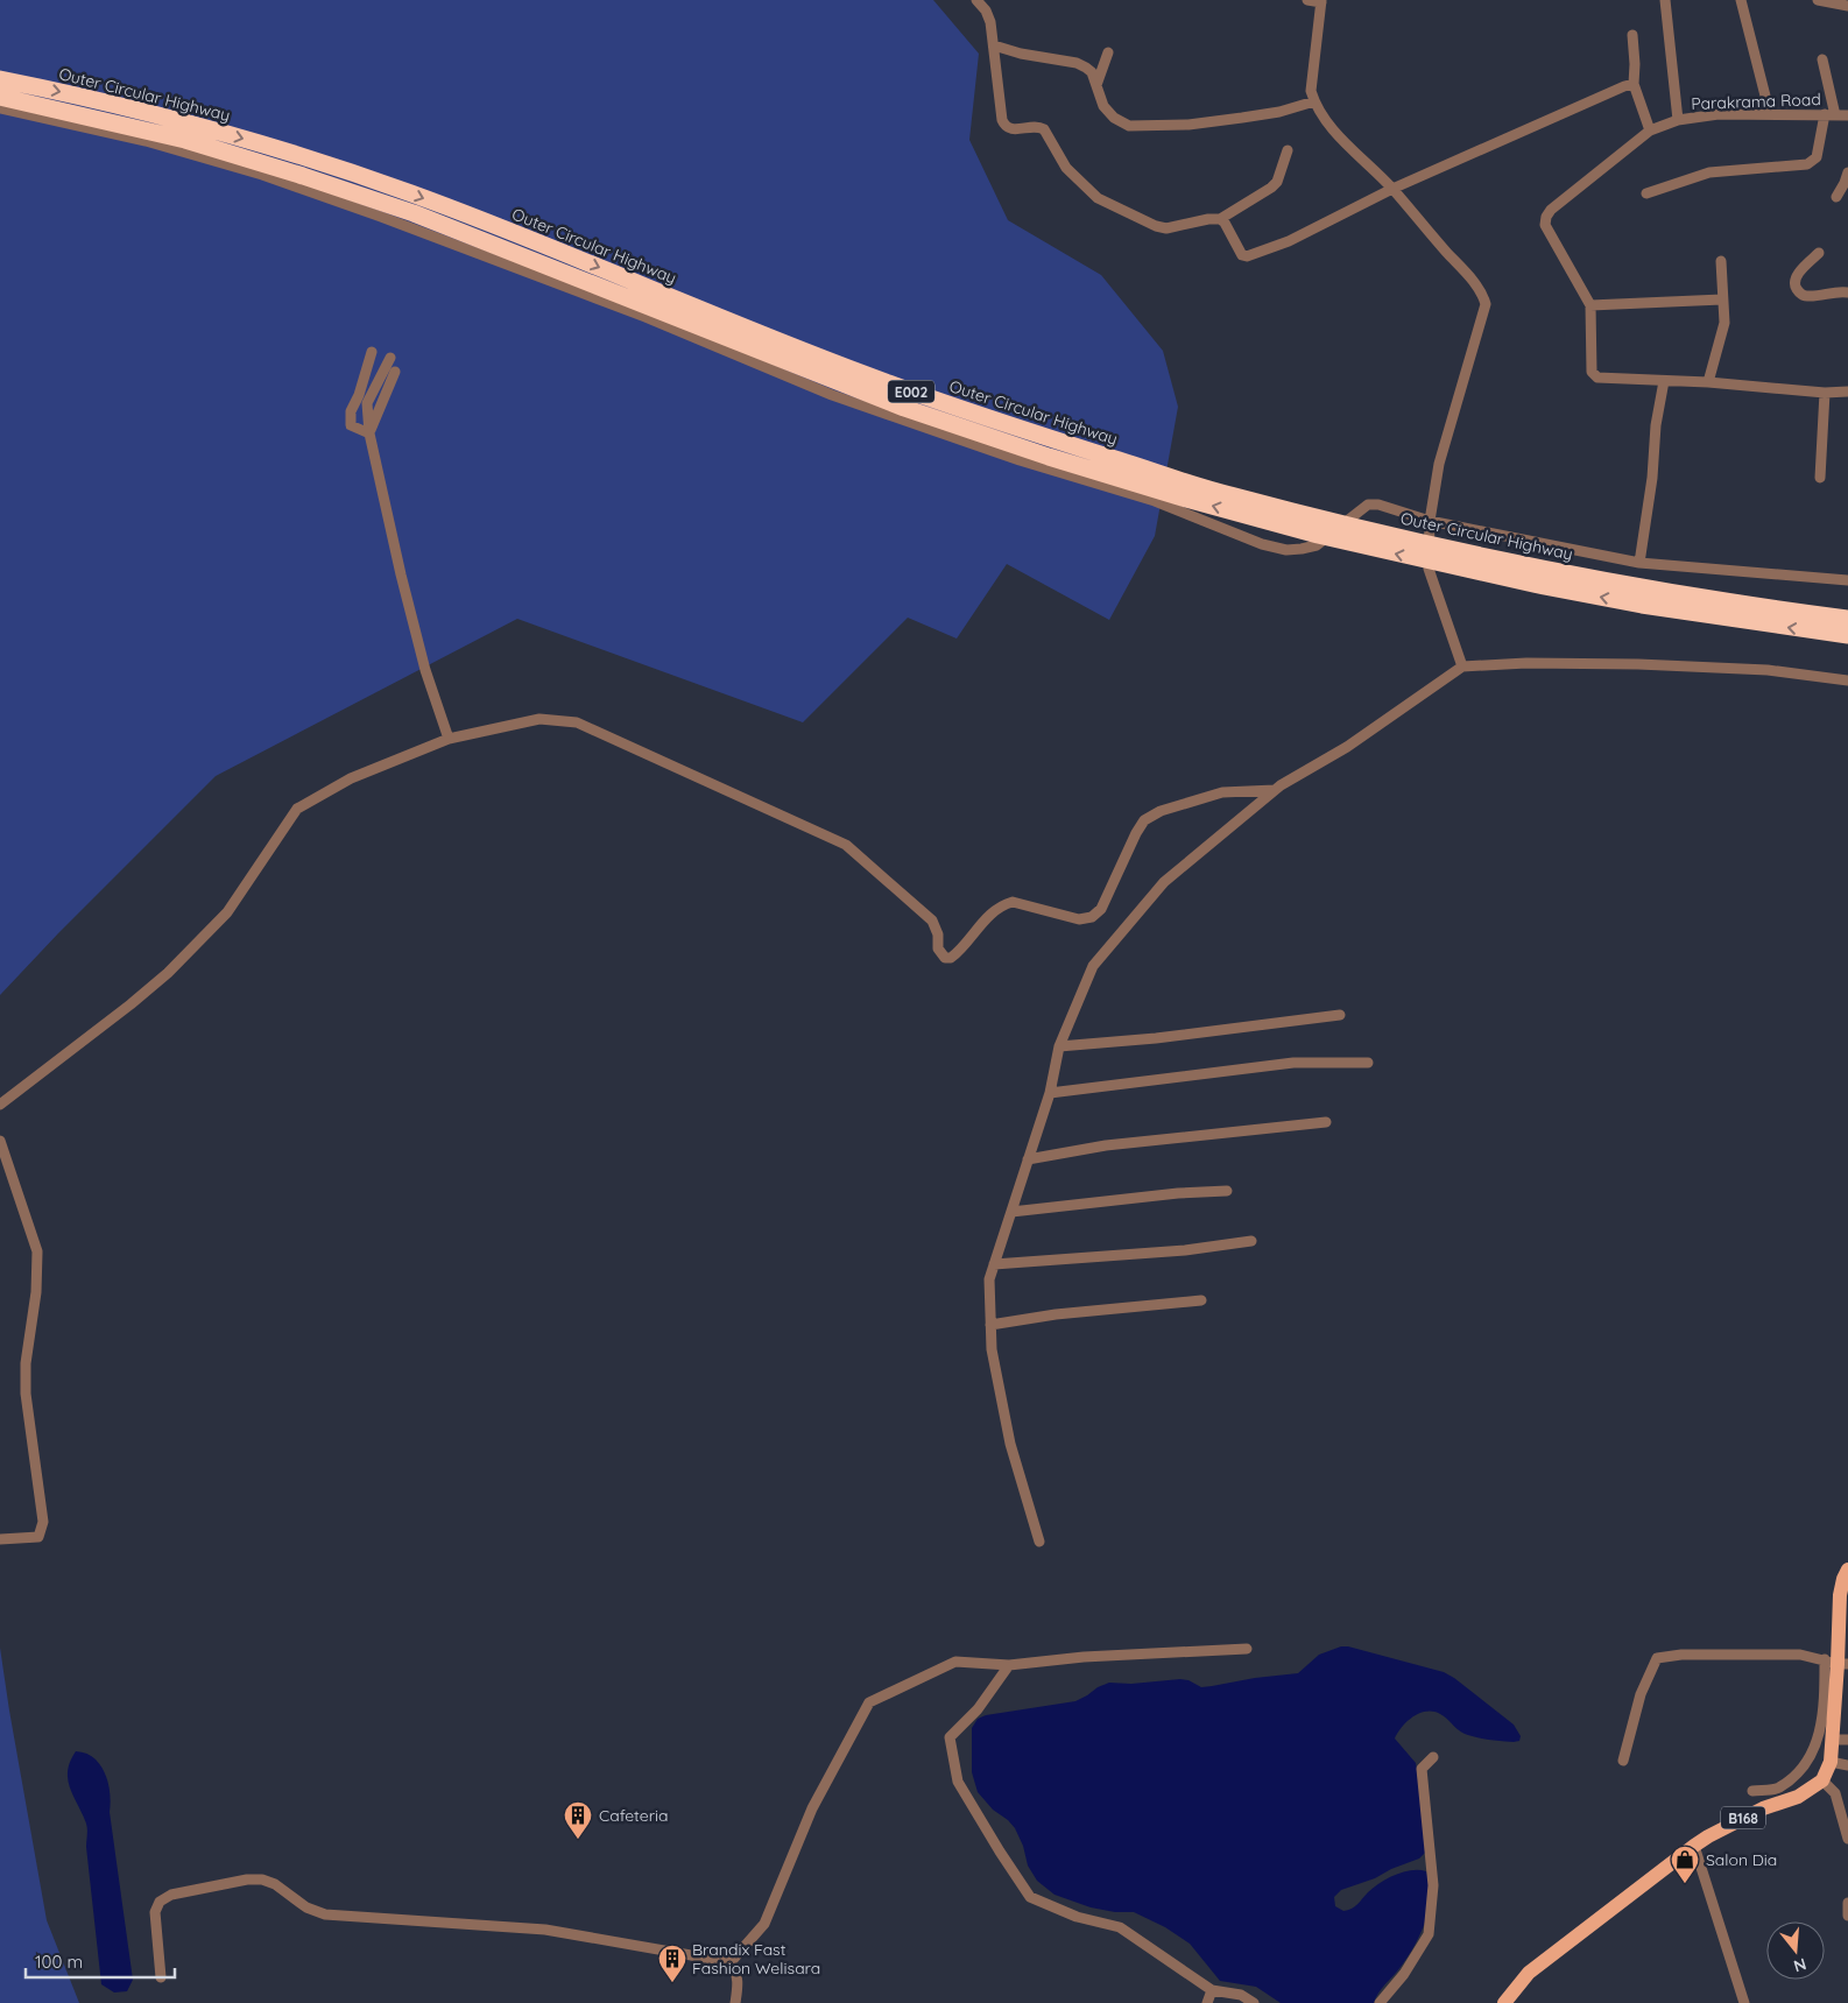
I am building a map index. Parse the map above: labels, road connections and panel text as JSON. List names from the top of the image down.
{
  "streets": {
    "highway": ["Outer Circular Highway", "E002"],
    "main road": ["B168"],
    "street": ["Parakrama Road"]
  },
  "places": {
    "building": ["Cafeteria", "Brandix Fast Fashion Welisara"],
    "shop": ["Salon Dia"]
  },
  "scale_bar": "100 m",
  "north": "bottom"
}
